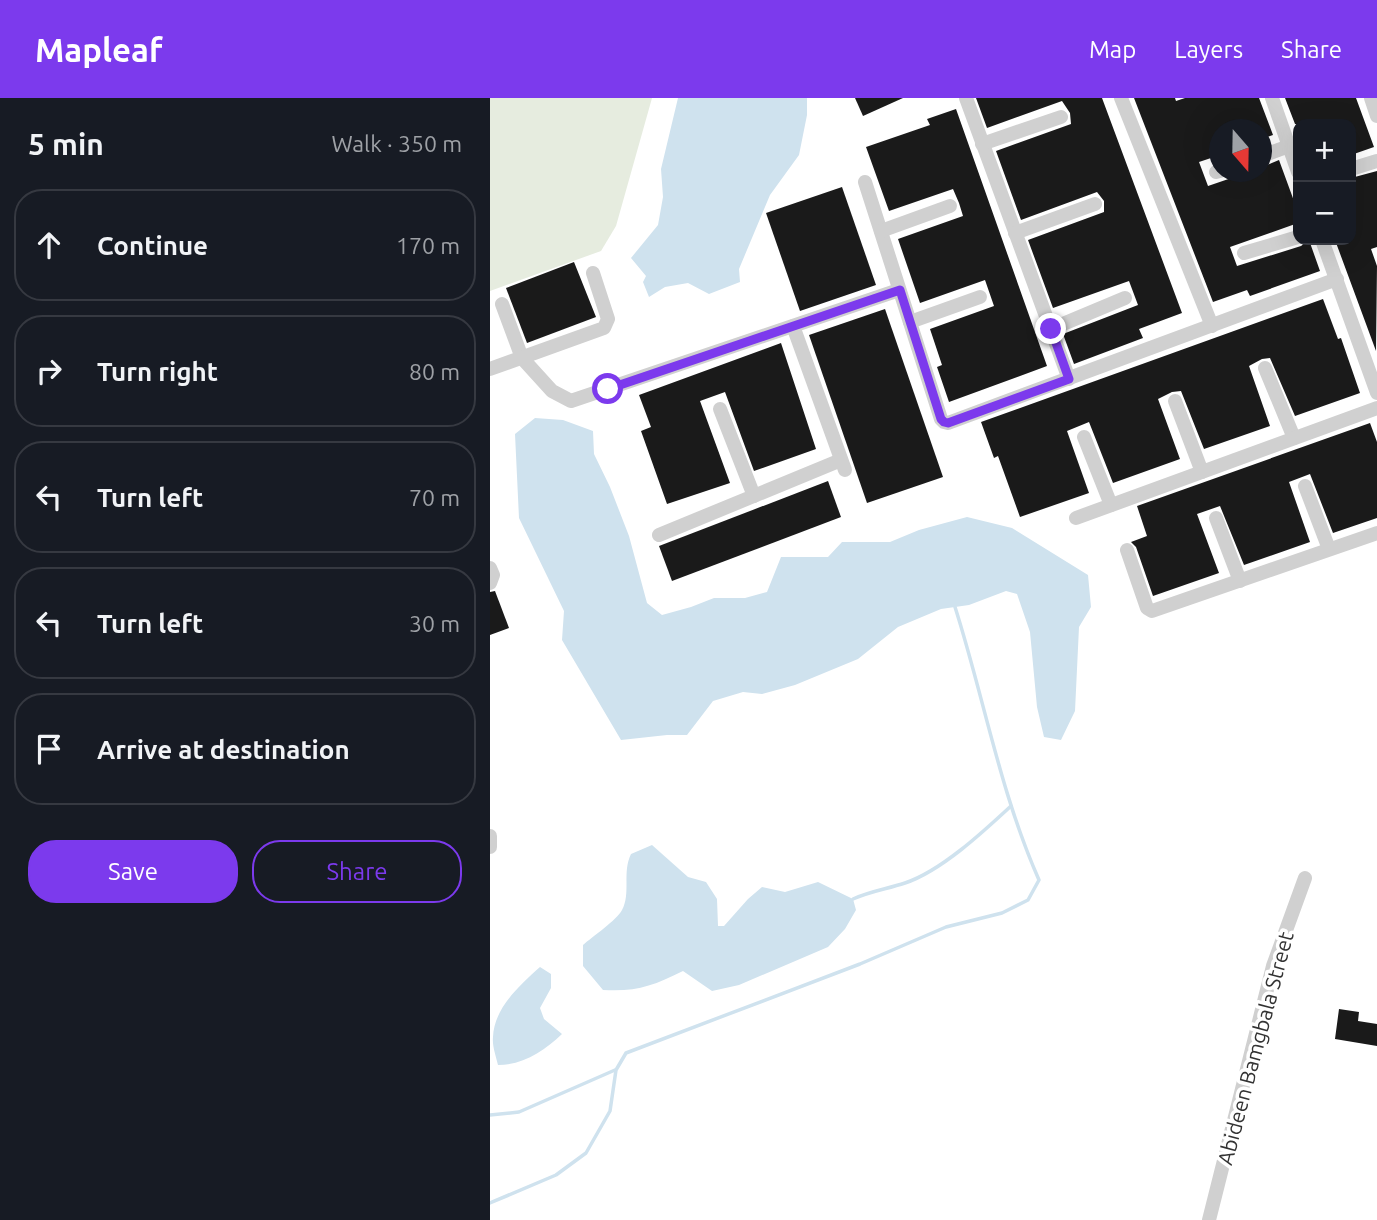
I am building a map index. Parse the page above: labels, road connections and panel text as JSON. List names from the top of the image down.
{
  "streets": {
    "street": ["Abideen Bamgbala Street"]
  },
  "north": "bottom",
  "page": {
    "header": "Mapleaf",
    "nav": ["Map", "Layers", "Share"],
    "heading": ["5 min", "Walk · 350 m"],
    "map_buttons": ["+", "−"],
    "list": [
      ["Continue", "170 m"],
      ["Turn right", "80 m"],
      ["Turn left", "70 m"],
      ["Turn left", "30 m"],
      "Arrive at destination"
    ],
    "buttons": ["Save", "Share"]
  }
}
